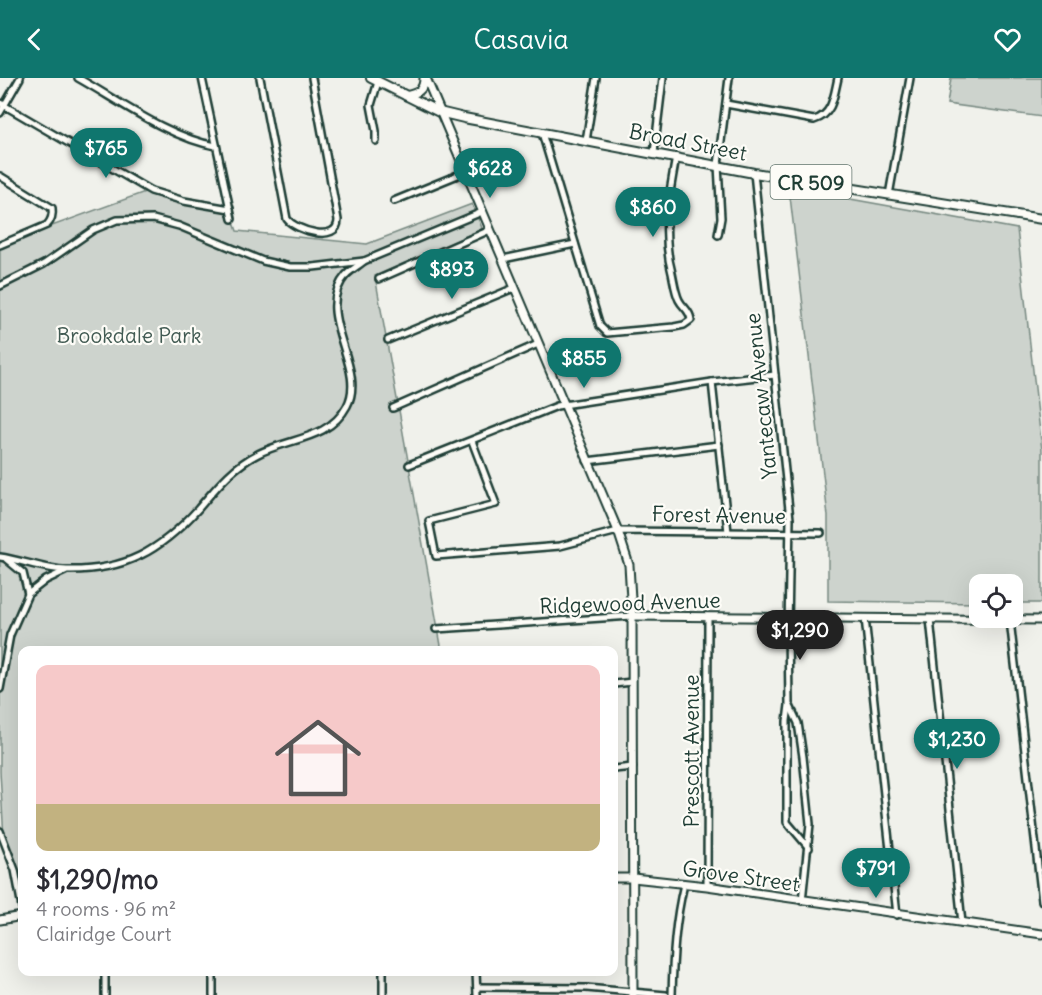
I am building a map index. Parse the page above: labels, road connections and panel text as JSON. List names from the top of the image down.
{
  "streets": {
    "main road": [
      "Broad Street",
      "CR 509",
      "Ridgewood Avenue",
      "Grove Street"
    ],
    "street": ["Yantecaw Avenue", "Forest Avenue", "Prescott Avenue"]
  },
  "crossings": [
    ["Broad Street", "Yantecaw Avenue"],
    ["Yantecaw Avenue", "Forest Avenue"],
    ["Yantecaw Avenue", "Ridgewood Avenue"],
    ["Ridgewood Avenue", "Prescott Avenue"],
    ["Prescott Avenue", "Grove Street"]
  ],
  "parks": ["Brookdale Park"],
  "page": {
    "header": "Casavia",
    "price": [
      "$765",
      "$628",
      "$860",
      "$893",
      "$855",
      "$1,290",
      "$1,230",
      "$791"
    ],
    "list": [
      {
        "name": "$1,290/mo",
        "note": "4 rooms · 96 m² · Clairidge Court"
      }
    ]
  }
}
